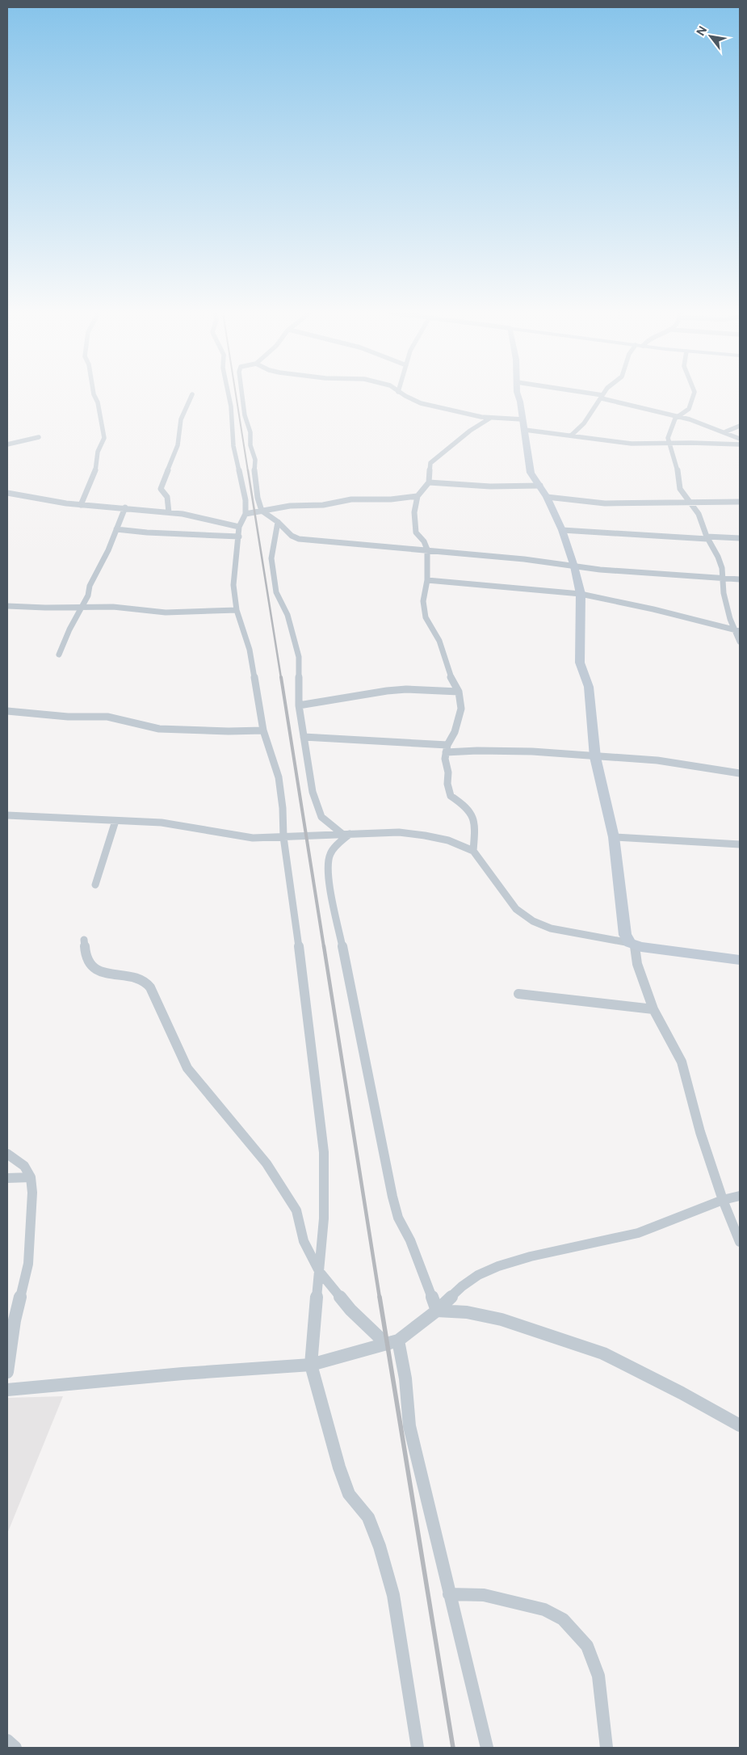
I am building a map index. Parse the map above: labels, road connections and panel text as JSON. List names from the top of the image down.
{
  "north": "top left"
}
